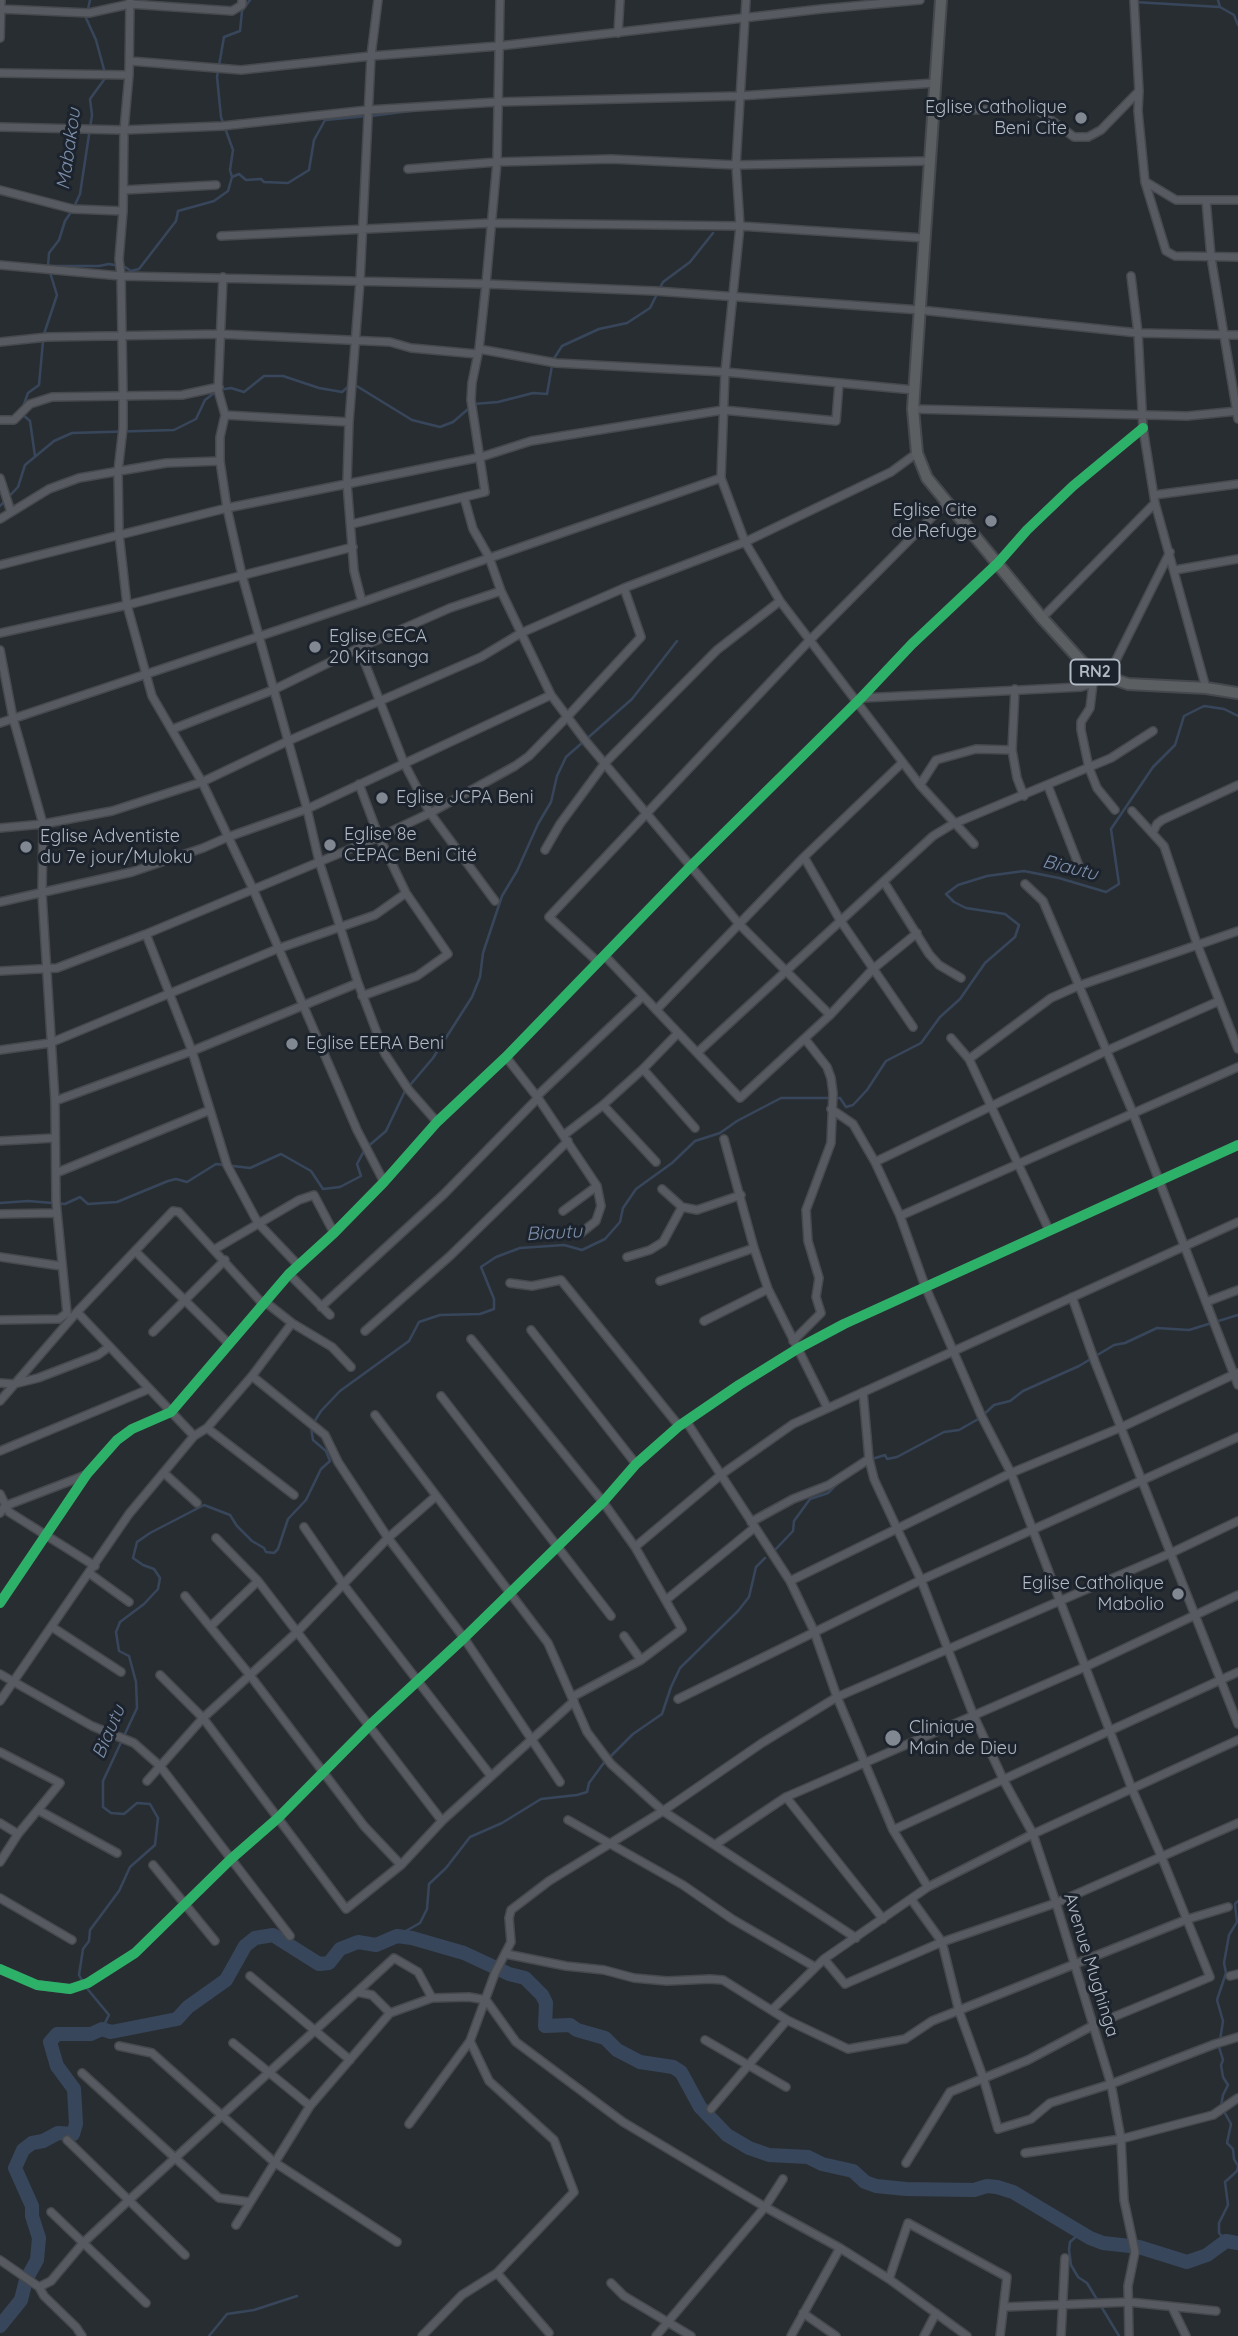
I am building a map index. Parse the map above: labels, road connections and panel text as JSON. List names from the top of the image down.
{
  "streets": {
    "highway": ["RN2"],
    "street": ["Avenue Mughinga"]
  },
  "water": ["Mabakou", "Biautu"],
  "places": [
    "Eglise Catholique Beni Cite",
    "Eglise Cite de Refuge",
    "Eglise CECA 20 Kitsanga",
    "Eglise JCPA Beni",
    "Eglise 8e CEPAC Beni Cité",
    "Eglise Adventiste du 7e jour/Muloku",
    "Eglise EERA Beni",
    "Eglise Catholique Mabolio",
    "Clinique Main de Dieu"
  ]
}
